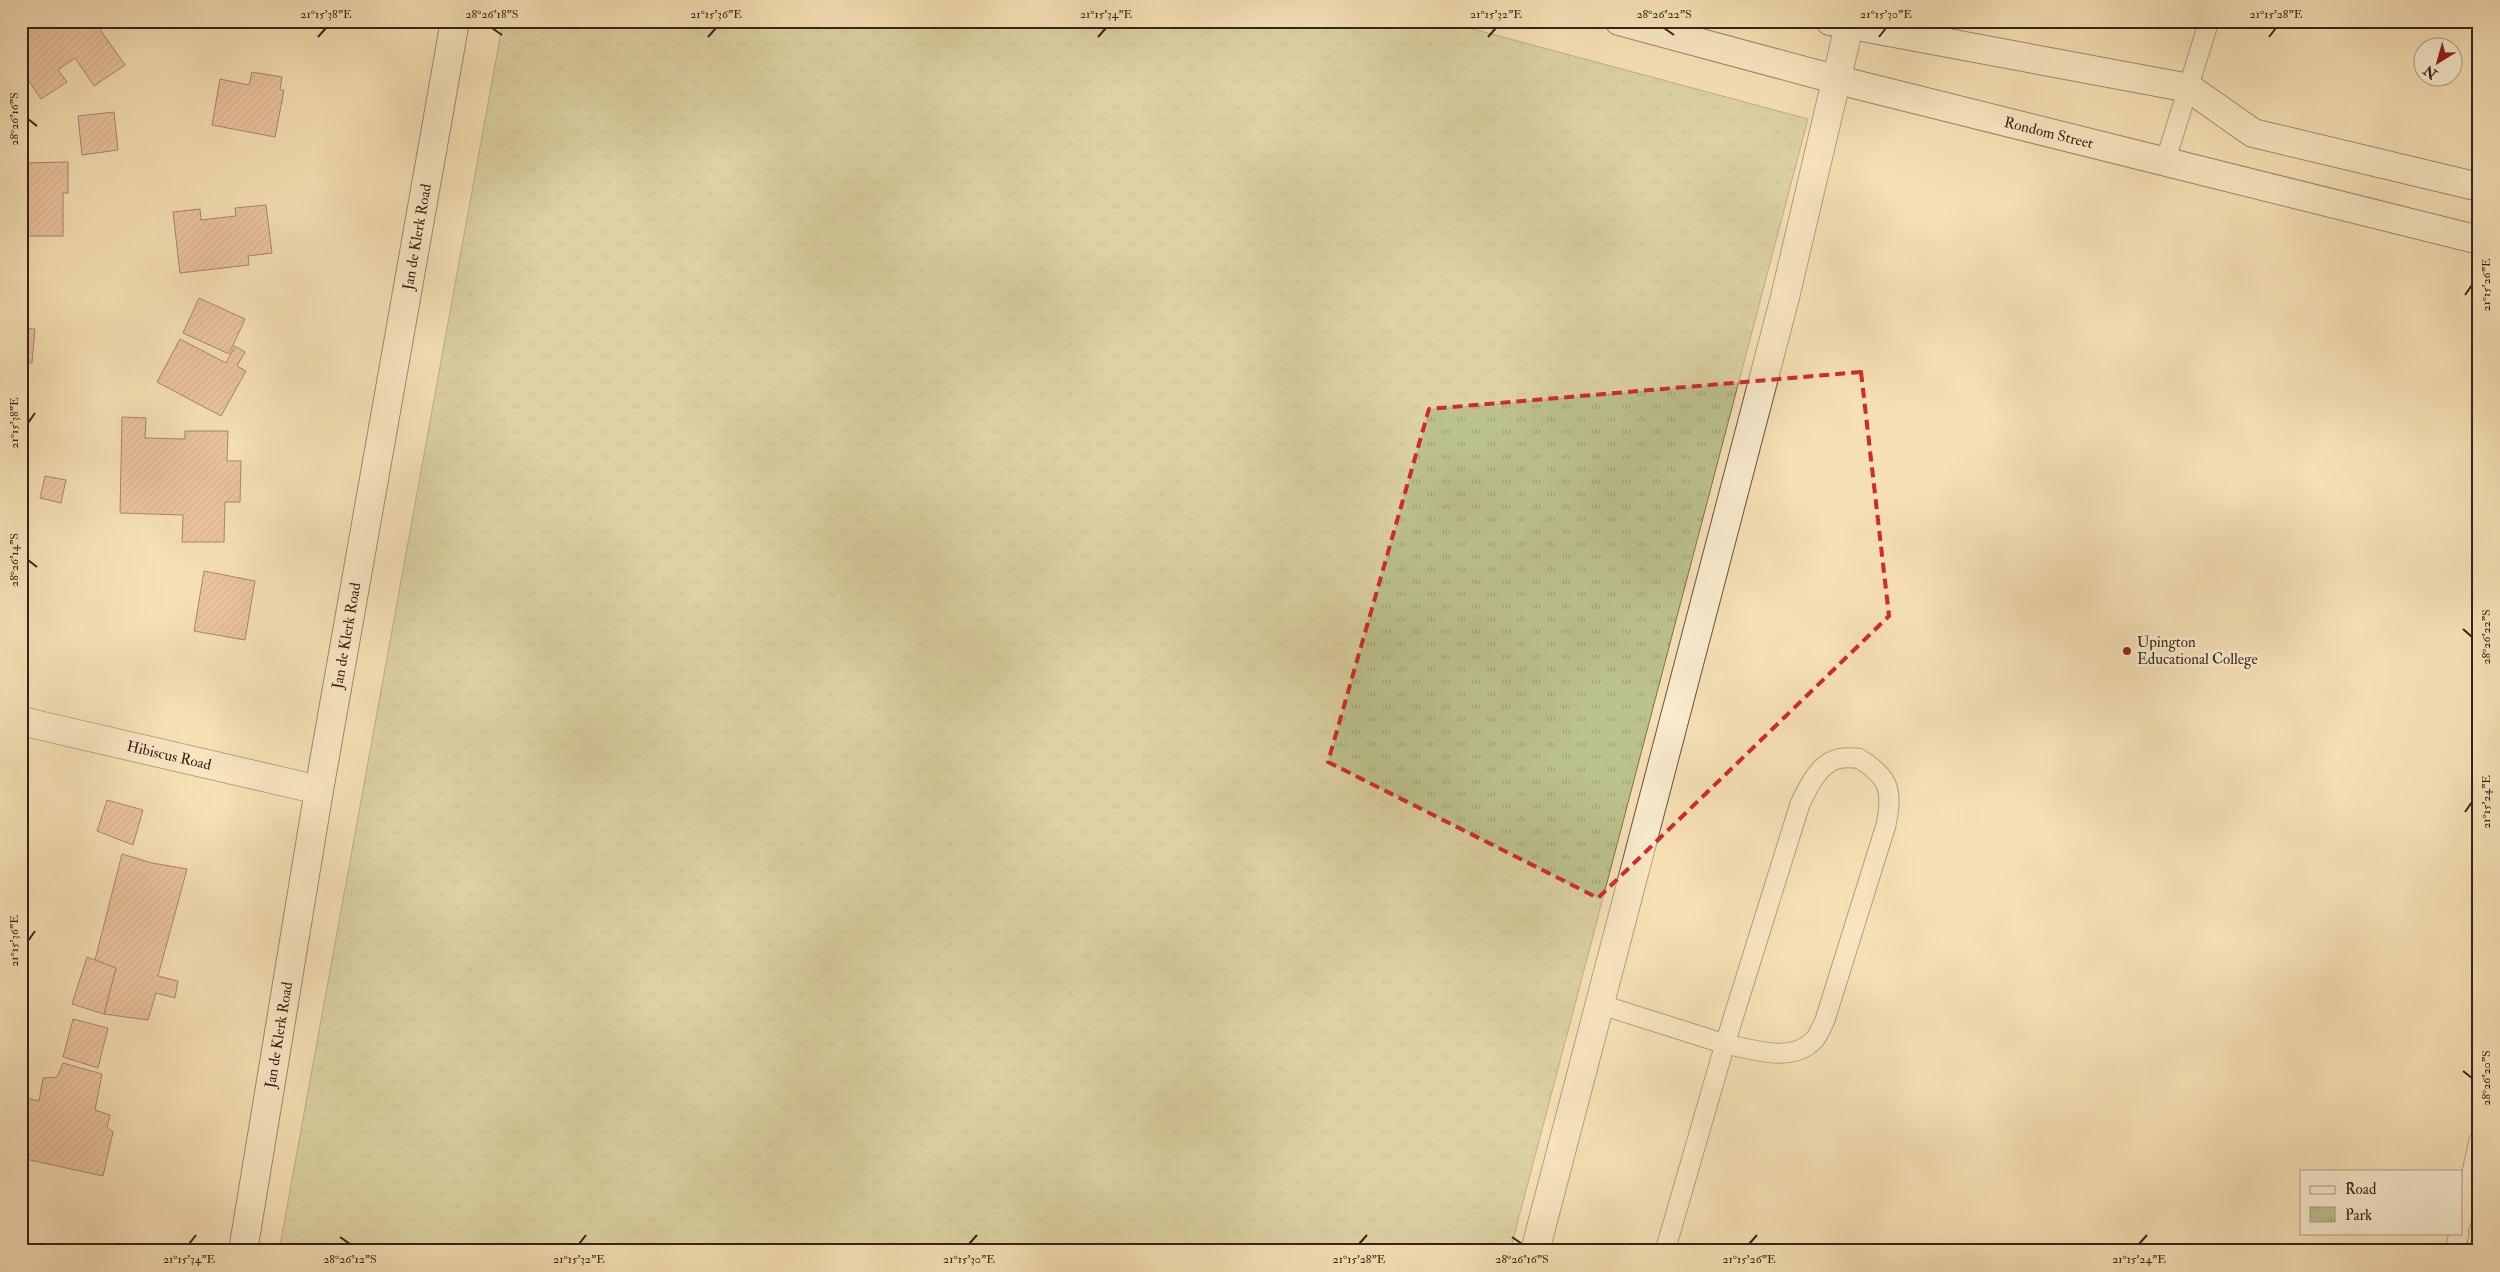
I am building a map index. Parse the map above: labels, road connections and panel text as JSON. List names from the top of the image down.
{
  "streets": {
    "street": ["Rondom Street", "Jan de Klerk Road", "Hibiscus Road"]
  },
  "crossings": [
    ["Jan de Klerk Road", "Hibiscus Road"]
  ],
  "places": ["Upington Educational College"],
  "legend": ["Road", "Park"],
  "north": "bottom left",
  "coordinates": [
    "21°15'38\"E",
    "28°26'18\"S",
    "21°15'36\"E",
    "21°15'34\"E",
    "21°15'32\"E",
    "28°26'22\"S",
    "21°15'30\"E",
    "21°15'28\"E",
    "28°26'16\"S",
    "21°15'26\"E",
    "28°26'14\"S",
    "21°15'24\"E",
    "28°26'20\"S",
    "28°26'12\"S"
  ]
}
